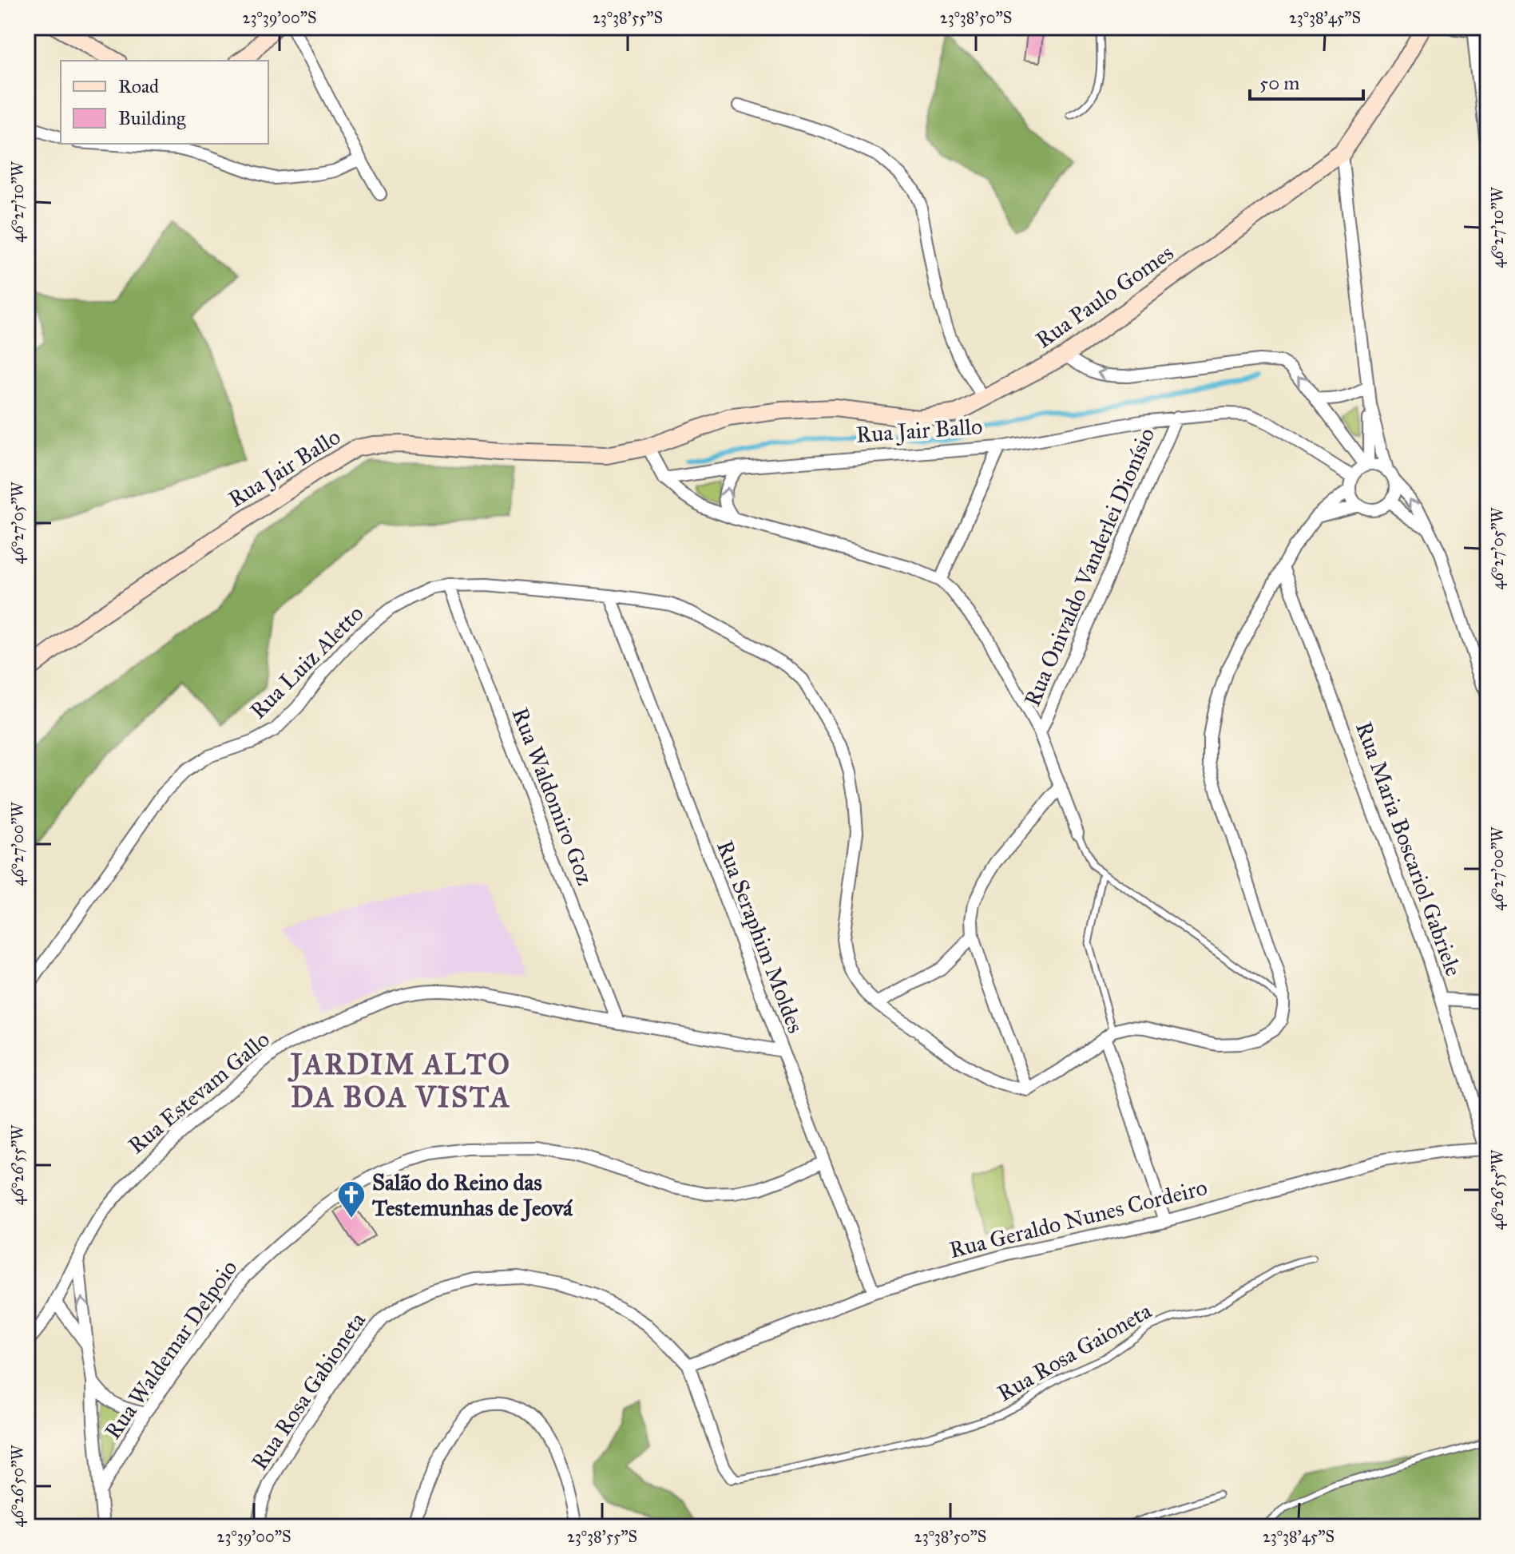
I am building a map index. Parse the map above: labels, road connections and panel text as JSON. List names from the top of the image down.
{
  "streets": {
    "main road": ["Rua Paulo Gomes", "Rua Jair Ballo"],
    "street": [
      "Rua Onivaldo Vanderlei Dionísio",
      "Rua Luiz Aletto",
      "Rua Waldomiro Goz",
      "Rua Maria Boscariol Gabriele",
      "Rua Seraphim Moldes",
      "Rua Estevam Gallo",
      "Rua Geraldo Nunes Cordeiro",
      "Rua Waldemar Delpoio",
      "Rua Rosa Gabioneta"
    ],
    "lane": ["Rua Rosa Gaioneta"]
  },
  "crossings": [
    ["Rua Paulo Gomes", "Rua Jair Ballo"],
    ["Rua Jair Ballo", "Rua Onivaldo Vanderlei Dionísio"],
    ["Rua Luiz Aletto", "Rua Waldomiro Goz"],
    ["Rua Luiz Aletto", "Rua Seraphim Moldes"],
    ["Rua Waldomiro Goz", "Rua Estevam Gallo"],
    ["Rua Maria Boscariol Gabriele", "Rua Geraldo Nunes Cordeiro"],
    ["Rua Seraphim Moldes", "Rua Estevam Gallo"],
    ["Rua Seraphim Moldes", "Rua Geraldo Nunes Cordeiro"],
    ["Rua Seraphim Moldes", "Rua Waldemar Delpoio"],
    ["Rua Geraldo Nunes Cordeiro", "Rua Rosa Gabioneta"],
    ["Rua Rosa Gaioneta", "Rua Rosa Gabioneta"]
  ],
  "districts": ["JARDIM ALTO DA BOA VISTA"],
  "places": {
    "church": ["Salão do Reino das Testemunhas de Jeová"]
  },
  "legend": ["Road", "Building"],
  "scale_bar": "50 m",
  "coordinates": [
    "23°39'00\"S",
    "23°38'55\"S",
    "23°38'50\"S",
    "23°38'45\"S",
    "46°27'10\"W",
    "46°27'05\"W",
    "46°27'00\"W",
    "46°26'55\"W",
    "46°26'50\"W"
  ]
}
